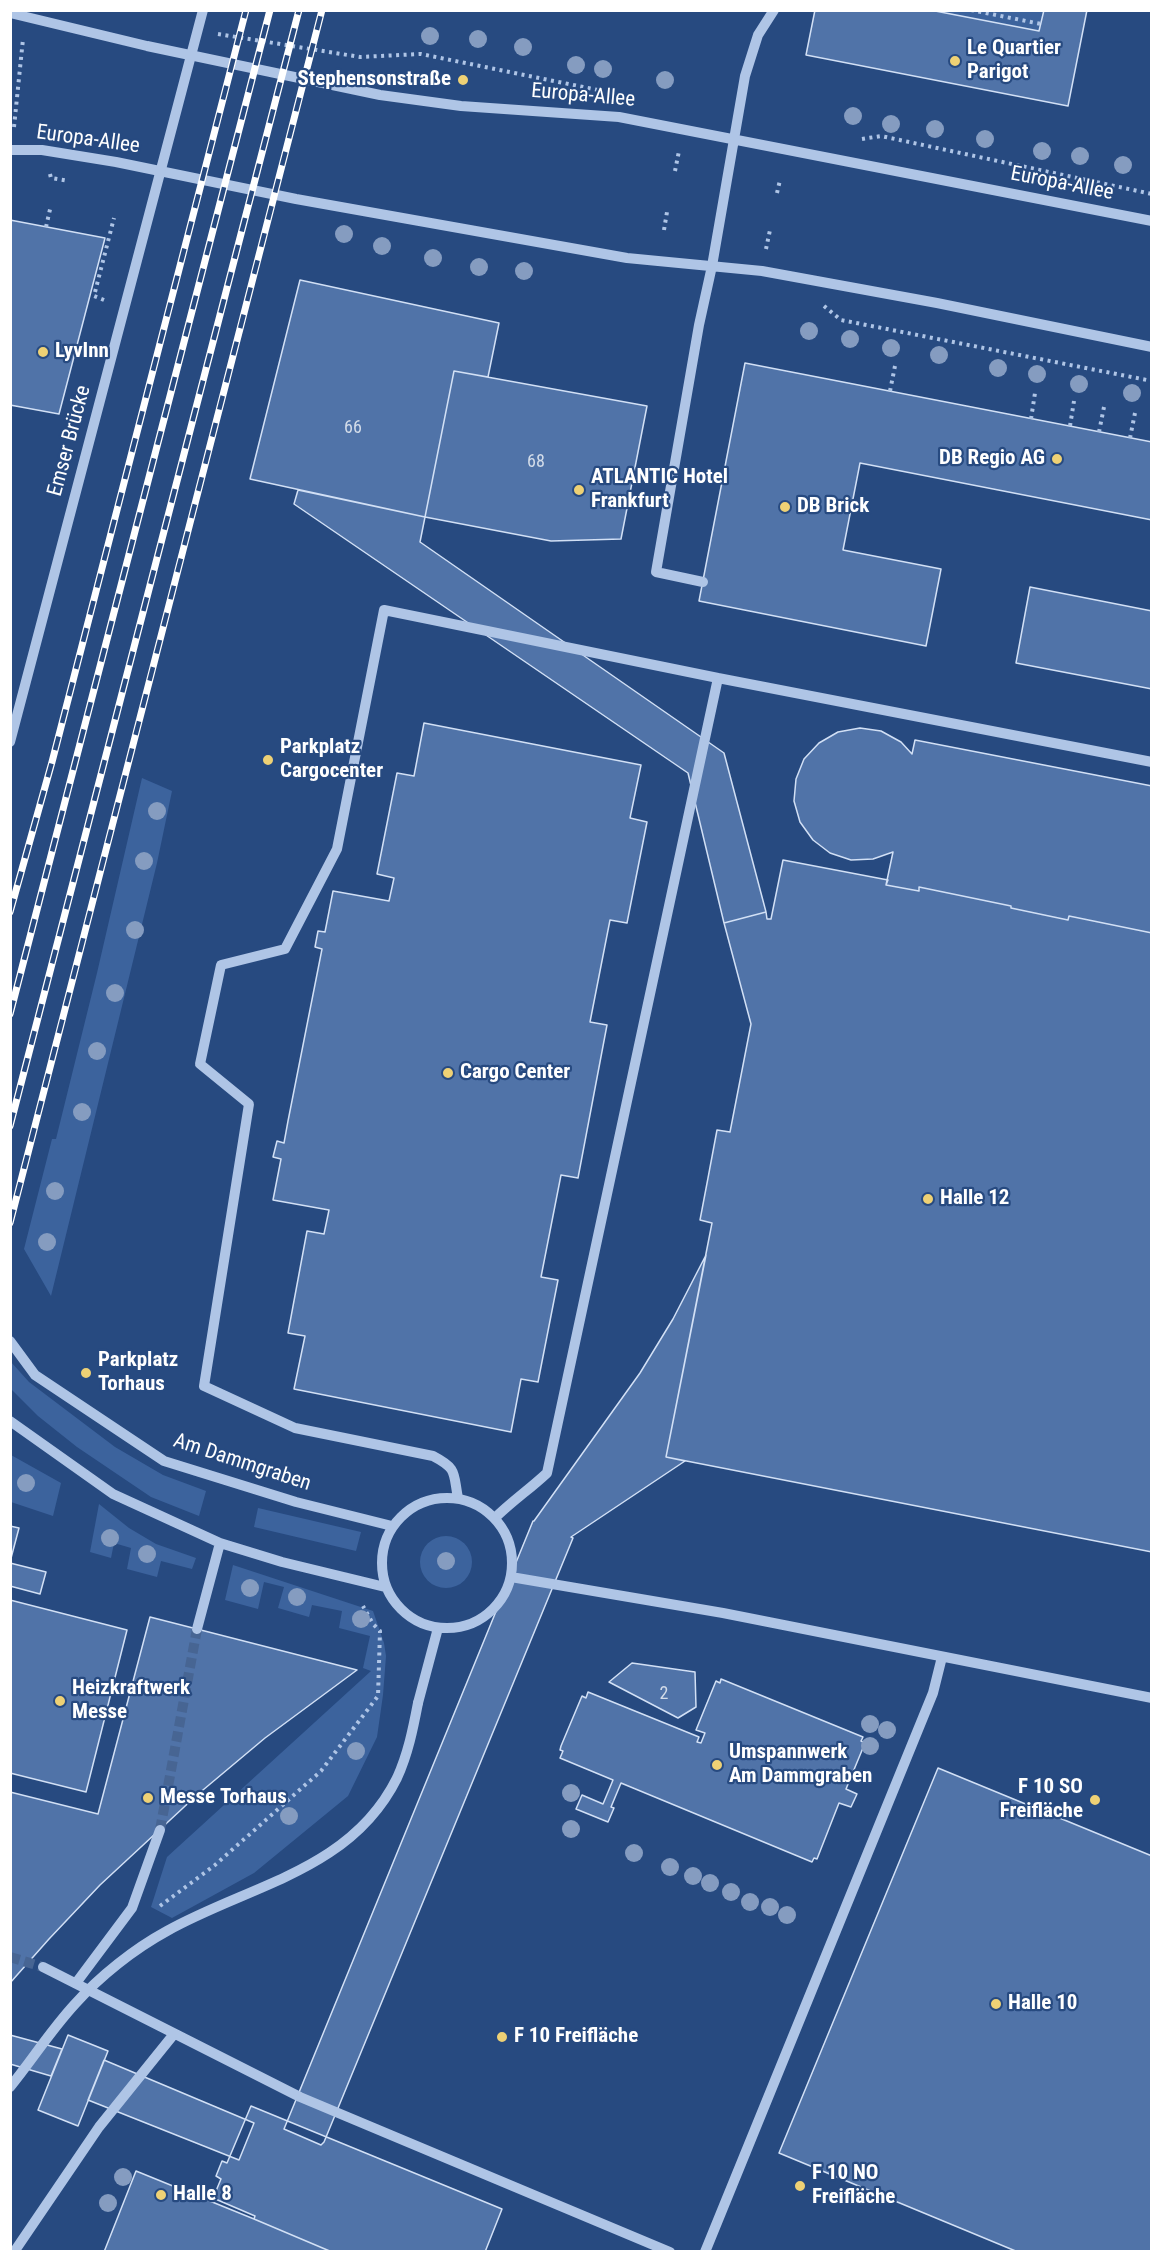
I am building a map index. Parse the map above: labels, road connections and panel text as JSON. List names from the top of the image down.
{
  "streets": {
    "street": ["Europa-Allee", "Emser Brücke", "Am Dammgraben"]
  },
  "places": [
    "Le Quartier Parigot",
    "Stephensonstraße",
    "LyvInn",
    "DB Regio AG",
    "ATLANTIC Hotel Frankfurt",
    "DB Brick",
    "Parkplatz Cargocenter",
    "Cargo Center",
    "Halle 12",
    "Parkplatz Torhaus",
    "Heizkraftwerk Messe",
    "Umspannwerk Am Dammgraben",
    "Messe Torhaus",
    "F 10 SO Freifläche",
    "Halle 10",
    "F 10 Freifläche",
    "F 10 NO Freifläche",
    "Halle 8"
  ],
  "house_numbers": ["66", "68", "2"]
}
